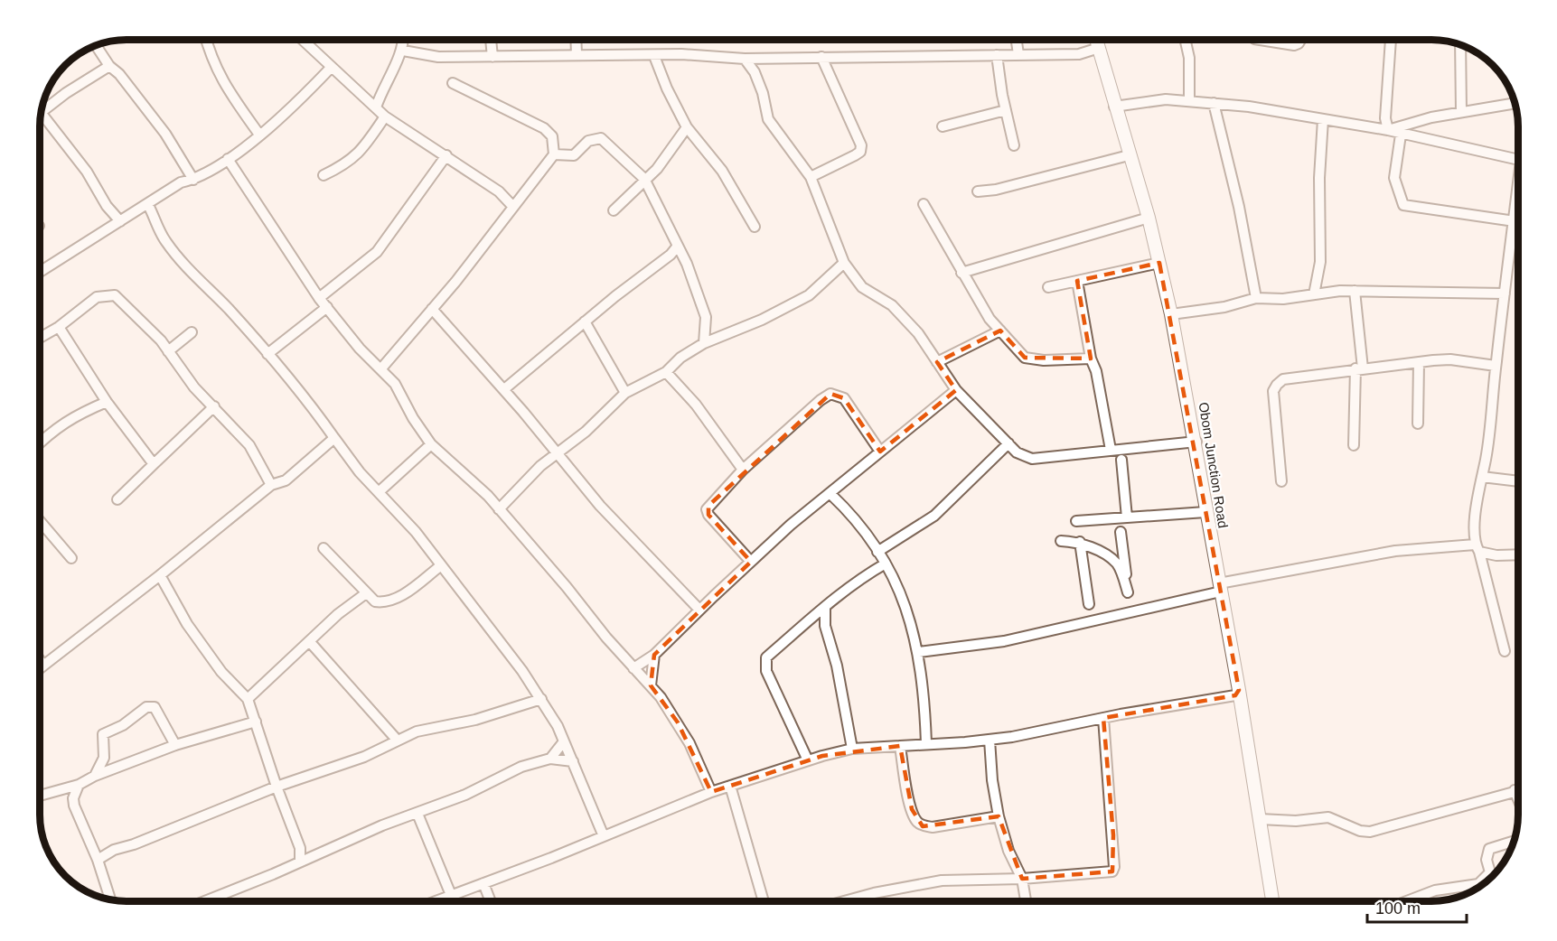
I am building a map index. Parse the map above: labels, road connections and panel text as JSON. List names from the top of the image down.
{
  "streets": {
    "main road": ["Obom Junction Road"]
  },
  "scale_bar": "100 m"
}
